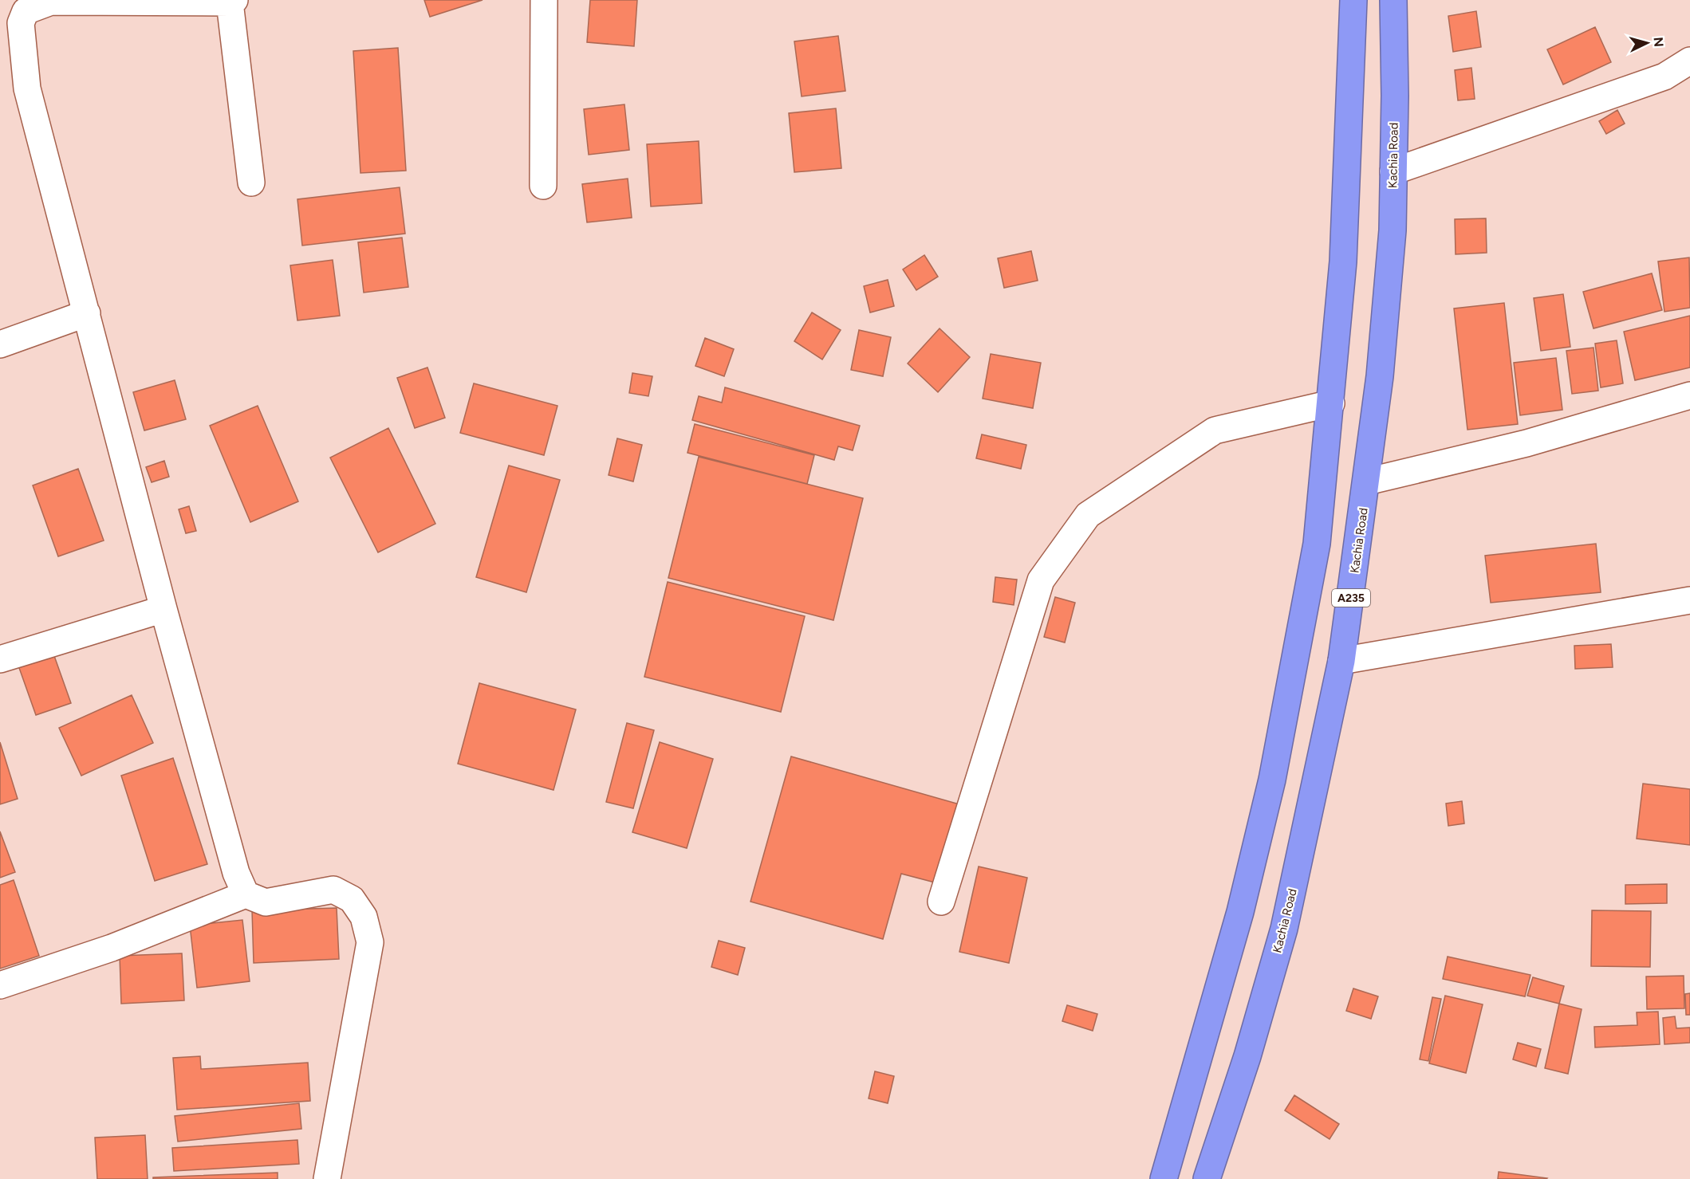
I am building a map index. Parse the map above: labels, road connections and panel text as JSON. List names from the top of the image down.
{
  "streets": {
    "highway": ["Kachia Road", "A235"]
  },
  "north": "right"
}
